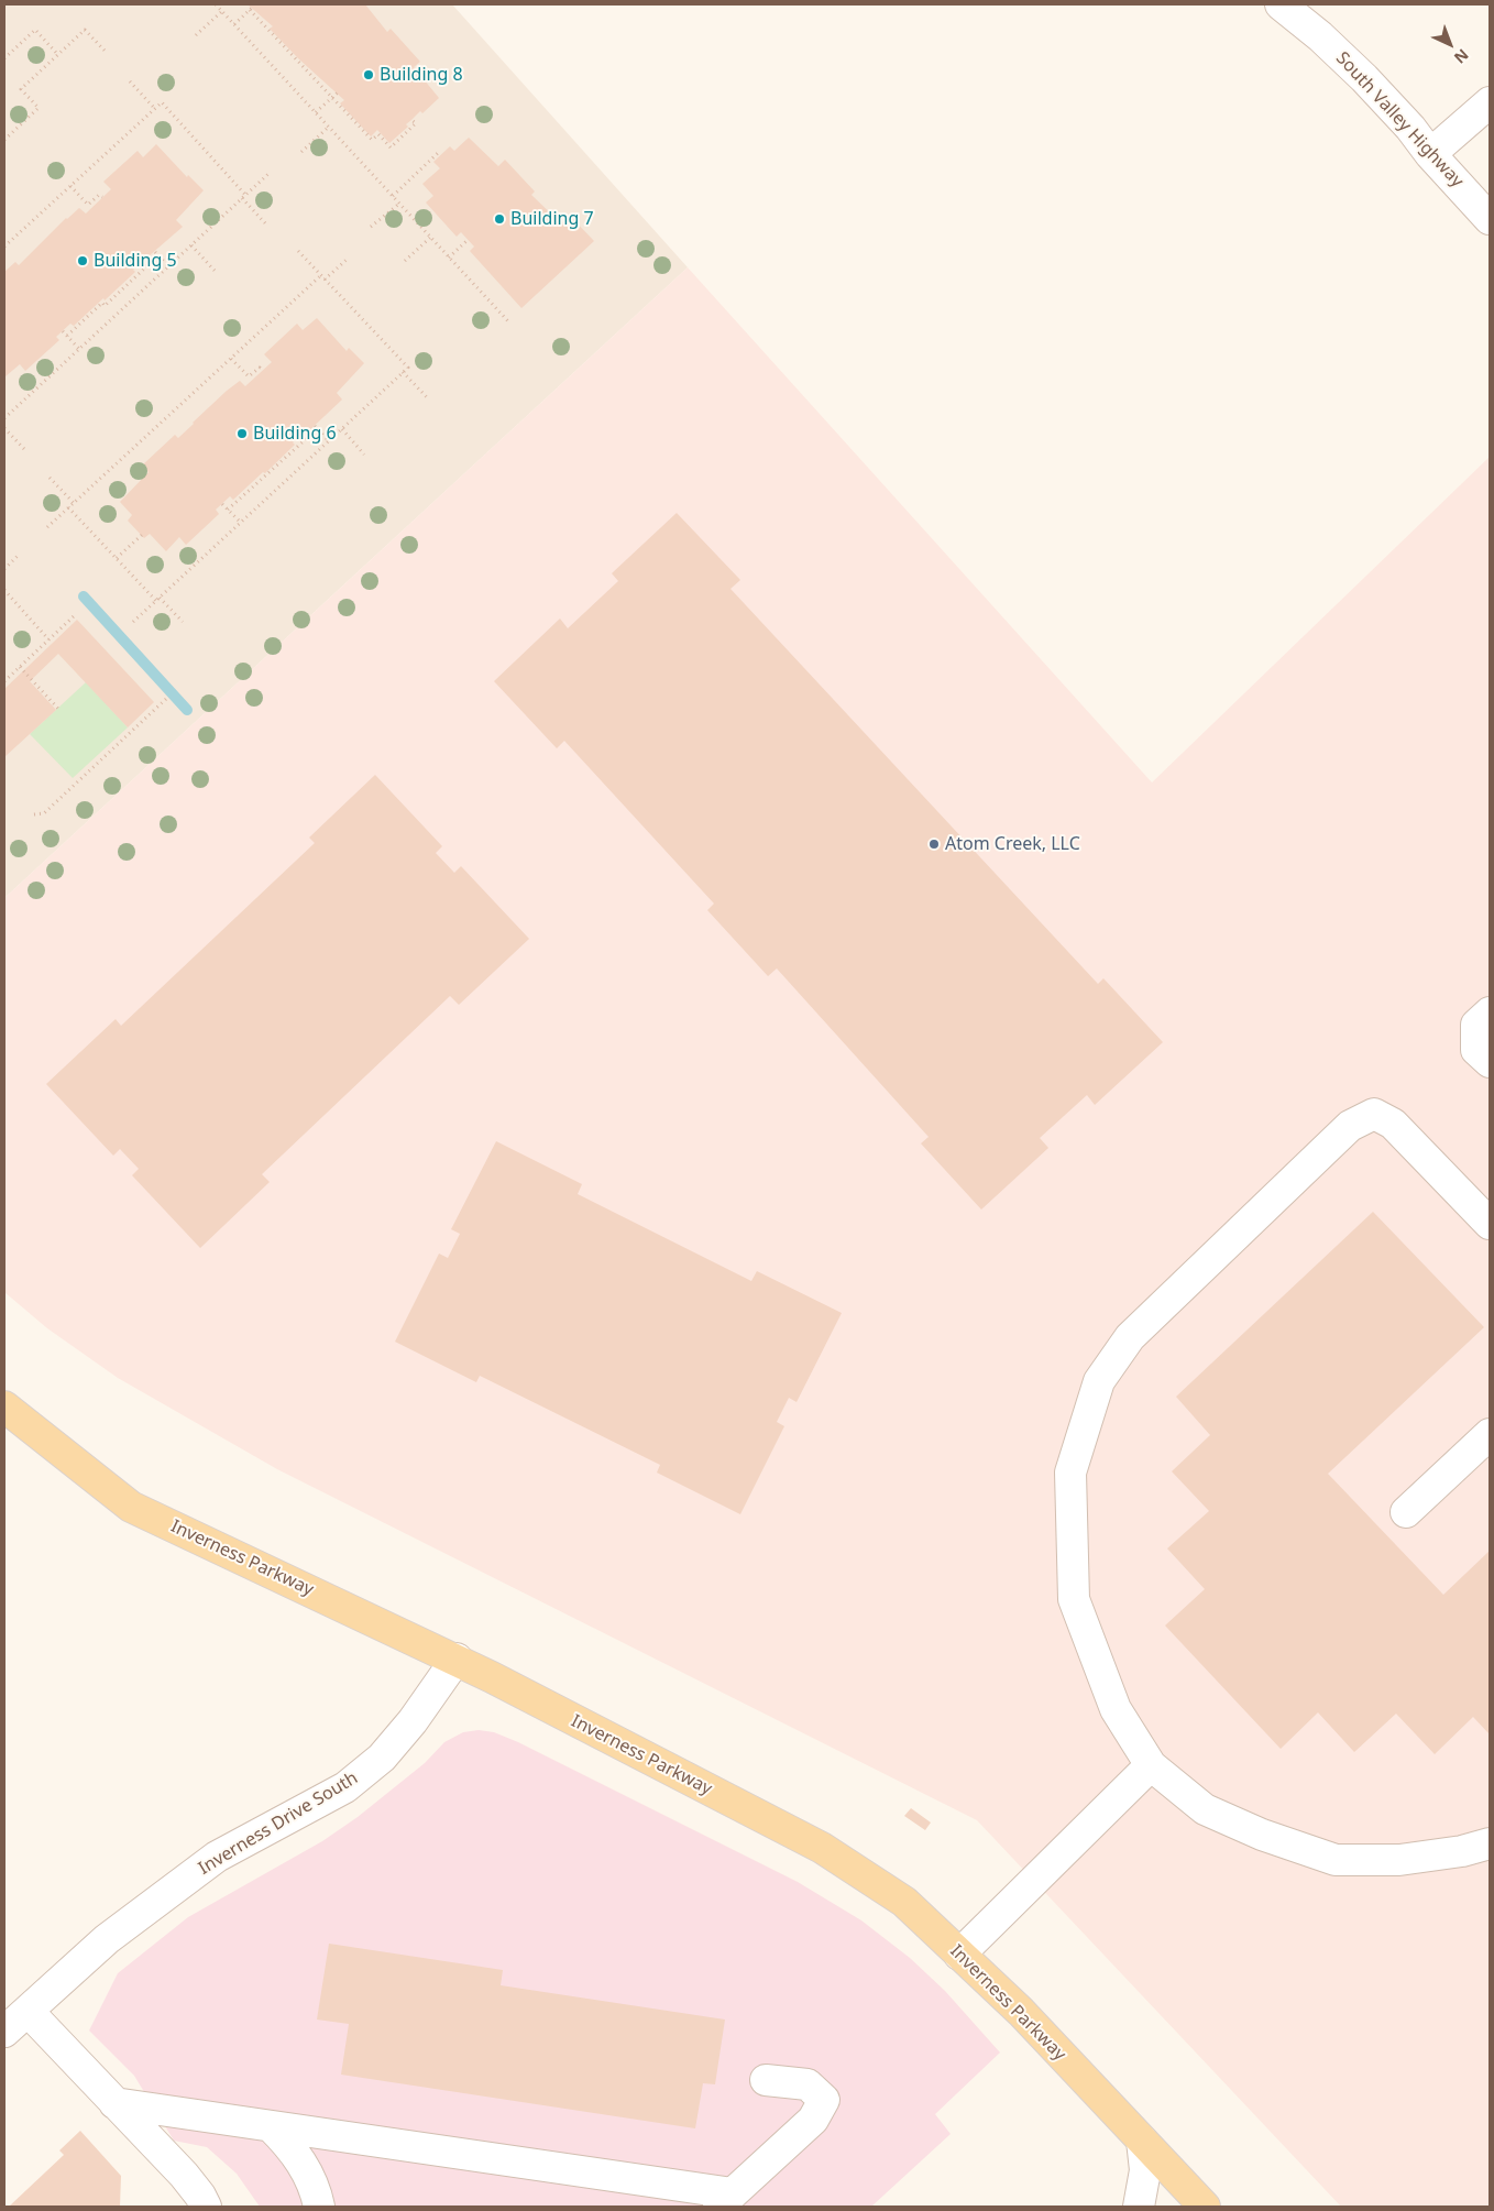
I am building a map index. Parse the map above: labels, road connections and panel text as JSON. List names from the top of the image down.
{
  "streets": {
    "main road": ["Inverness Parkway"],
    "street": ["South Valley Highway", "Inverness Drive South"]
  },
  "crossings": [
    ["Inverness Parkway", "Inverness Drive South"]
  ],
  "places": [
    "Building 8",
    "Building 7",
    "Building 5",
    "Building 6",
    "Atom Creek, LLC"
  ],
  "north": "bottom right"
}
